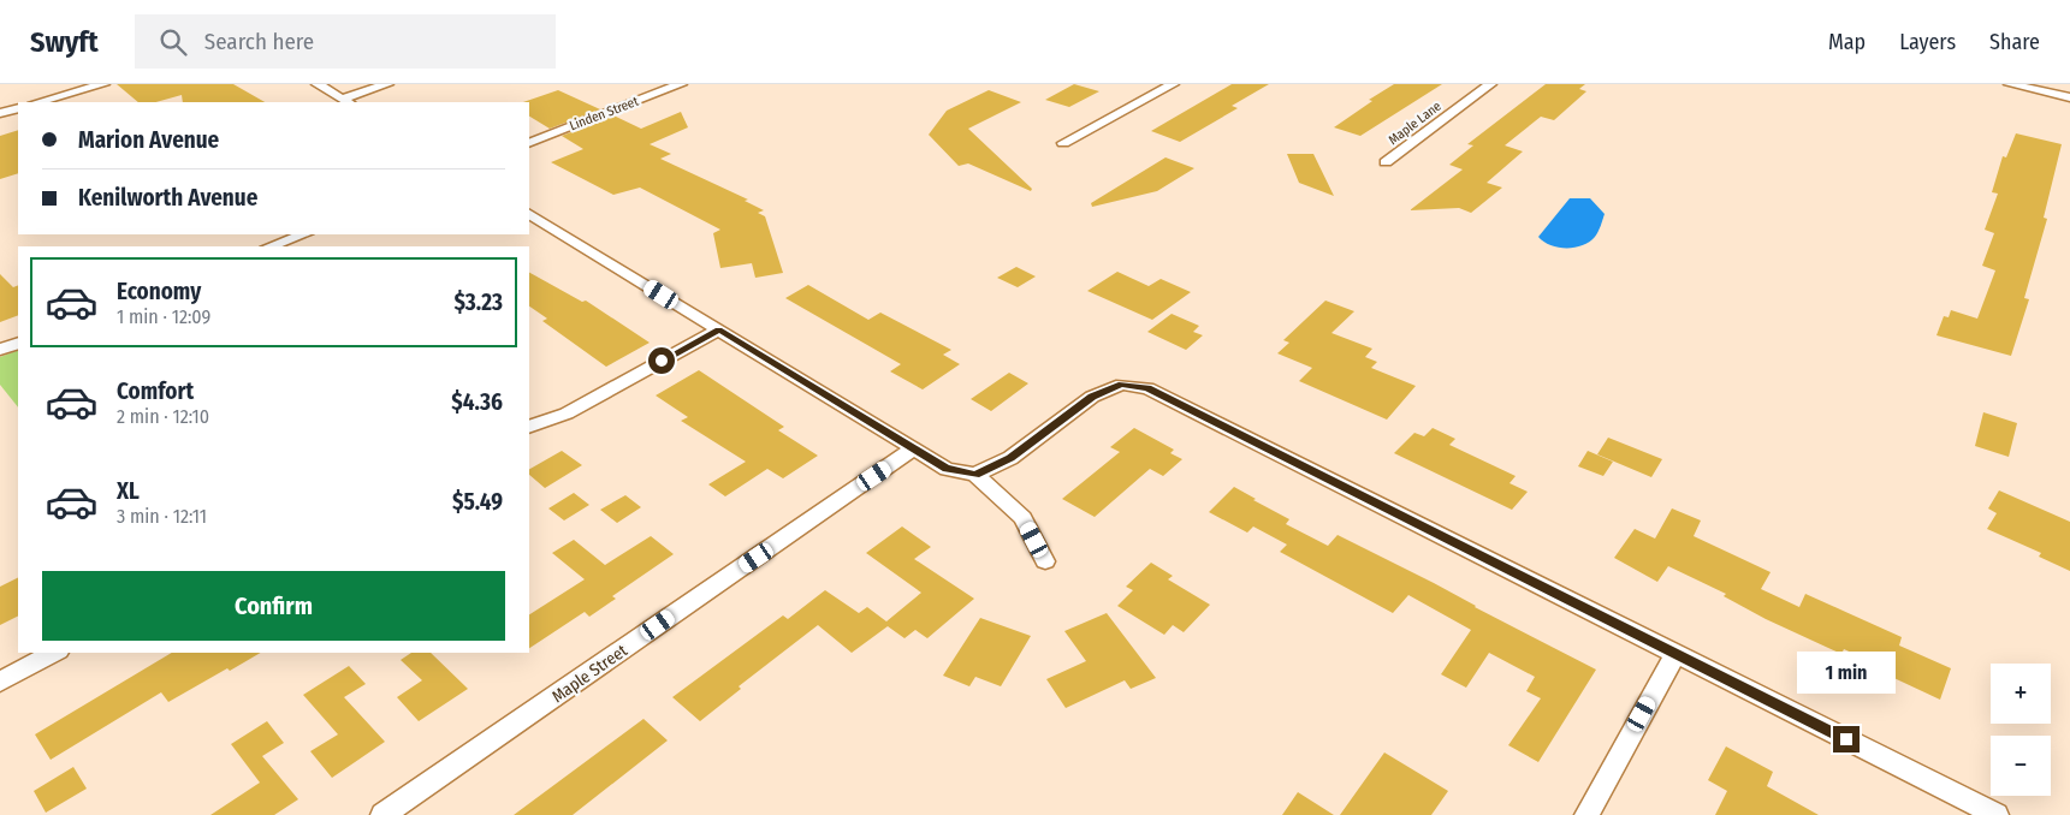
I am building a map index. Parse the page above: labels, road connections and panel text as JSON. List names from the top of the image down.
{
  "streets": {
    "street": ["Linden Street", "Maple Lane", "Maple Street"]
  },
  "page": {
    "header": "Swyft",
    "search": "Search here",
    "nav": ["Map", "Layers", "Share"],
    "banner": ["Marion Avenue", "Kenilworth Avenue"],
    "list": [
      {
        "name": "Economy",
        "note": "1 min · 12:09",
        "value": "$3.23"
      },
      {
        "name": "Comfort",
        "note": "2 min · 12:10",
        "value": "$4.36"
      },
      {
        "name": "XL",
        "note": "3 min · 12:11",
        "value": "$5.49"
      }
    ],
    "buttons": "Confirm",
    "bubble": "1 min",
    "map_buttons": ["+", "−"]
  }
}
